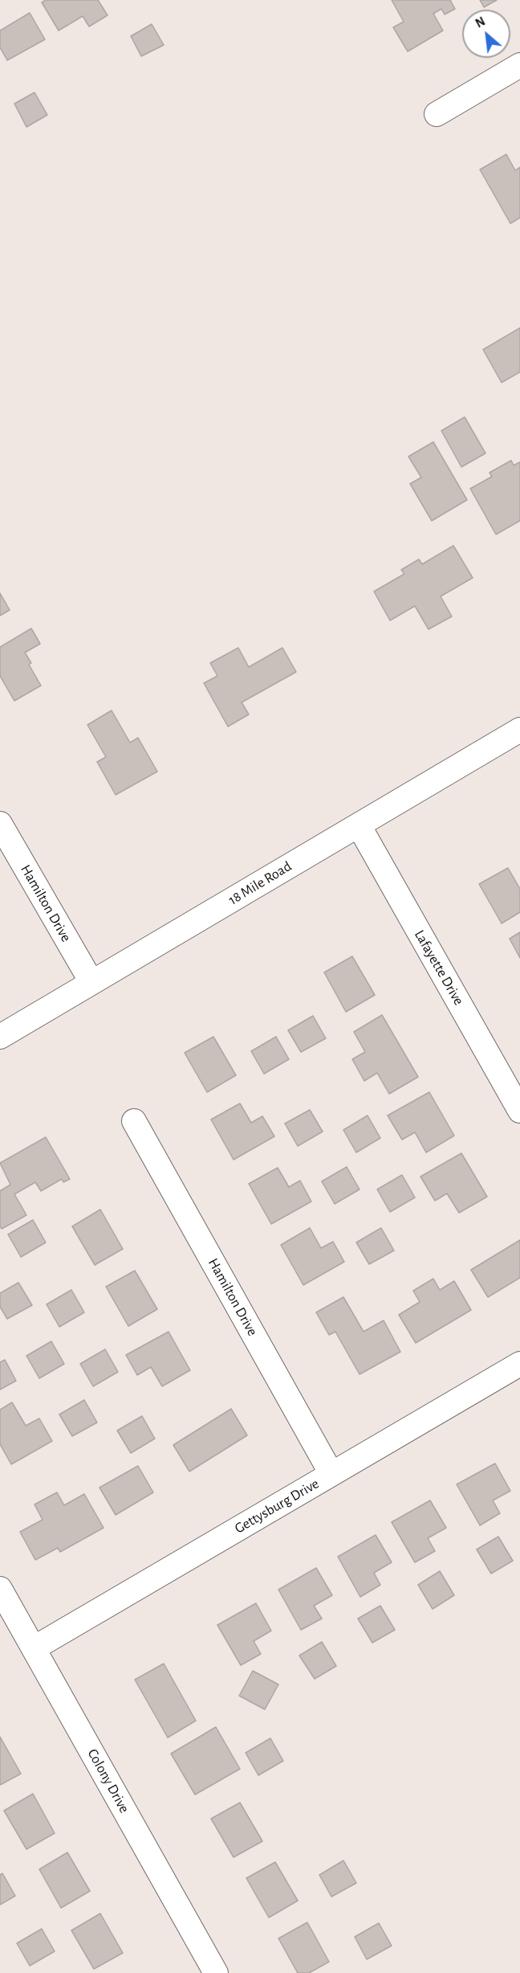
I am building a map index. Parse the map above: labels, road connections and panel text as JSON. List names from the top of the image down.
{
  "streets": {
    "street": [
      "18 Mile Road",
      "Hamilton Drive",
      "Lafayette Drive",
      "Gettysburg Drive",
      "Colony Drive"
    ]
  },
  "crossings": [
    ["18 Mile Road", "Hamilton Drive"],
    ["18 Mile Road", "Lafayette Drive"],
    ["Hamilton Drive", "Gettysburg Drive"],
    ["Gettysburg Drive", "Colony Drive"]
  ],
  "north": "top left"
}
